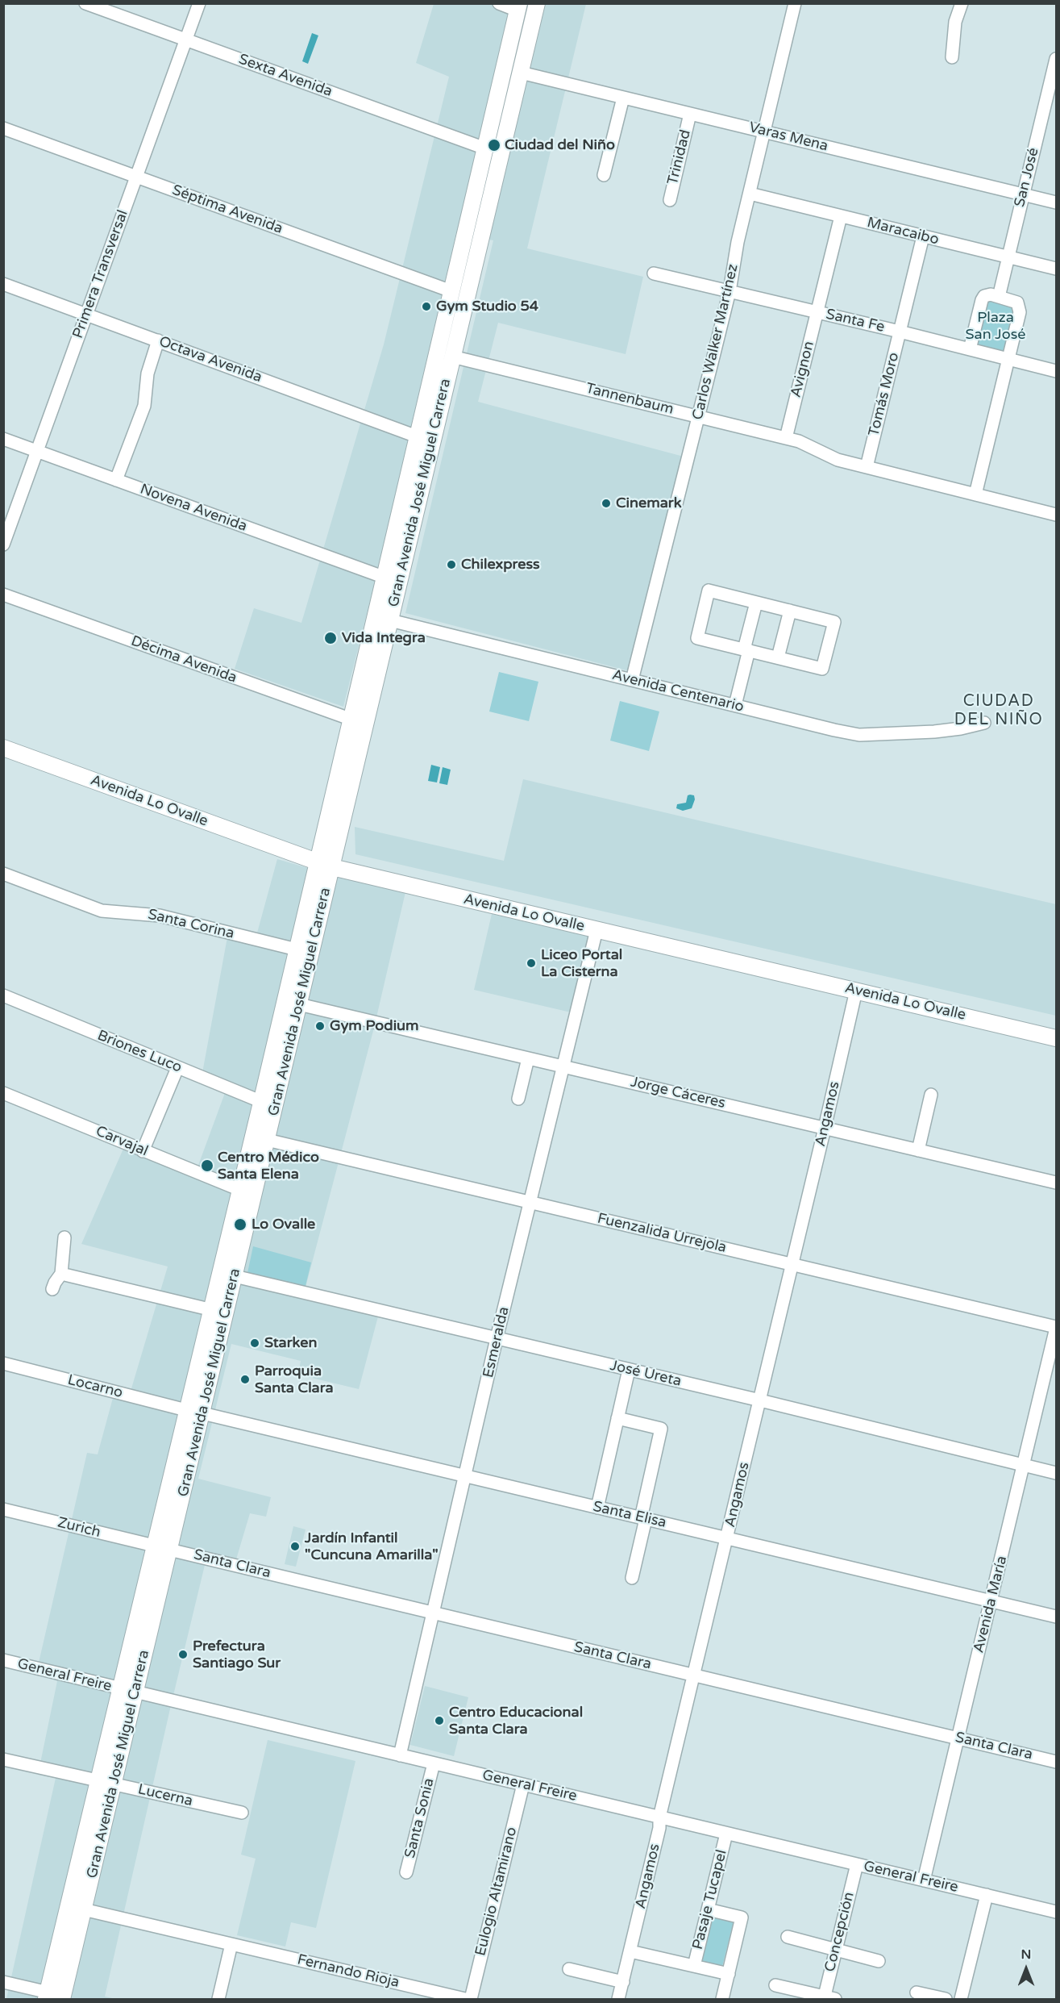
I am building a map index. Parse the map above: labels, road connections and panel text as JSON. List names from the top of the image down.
{
  "streets": {
    "main road": ["Gran Avenida José Miguel Carrera", "Avenida Lo Ovalle"],
    "street": [
      "Sexta Avenida",
      "Varas Mena",
      "Trinidad",
      "San José",
      "Séptima Avenida",
      "Maracaibo",
      "Primera Transversal",
      "Santa Fe",
      "Carlos Walker Martínez",
      "Octava Avenida",
      "Avignon",
      "Tomás Moro",
      "Tannenbaum",
      "Novena Avenida",
      "Décima Avenida",
      "Avenida Centenario",
      "Santa Corina",
      "Briones Luco",
      "Jorge Cáceres",
      "Angamos",
      "Carvajal",
      "Fuenzalida Urrejola",
      "Esmeralda",
      "José Ureta",
      "Locarno",
      "Santa Elisa",
      "Zurich",
      "Santa Clara",
      "Avenida María",
      "General Freire",
      "Lucerna",
      "Santa Sonia",
      "Eulogio Altamirano",
      "Pasaje Tucapel",
      "Concepción",
      "Fernando Rioja"
    ]
  },
  "crossings": [
    ["Sexta Avenida", "Primera Transversal"],
    ["Sexta Avenida", "Gran Avenida José Miguel Carrera"],
    ["Varas Mena", "Trinidad"],
    ["Varas Mena", "San José"],
    ["Varas Mena", "Carlos Walker Martínez"],
    ["Varas Mena", "Gran Avenida José Miguel Carrera"],
    ["San José", "Maracaibo"],
    ["Séptima Avenida", "Primera Transversal"],
    ["Séptima Avenida", "Gran Avenida José Miguel Carrera"],
    ["Maracaibo", "Carlos Walker Martínez"],
    ["Maracaibo", "Avignon"],
    ["Maracaibo", "Tomás Moro"],
    ["Primera Transversal", "Octava Avenida"],
    ["Primera Transversal", "Novena Avenida"],
    ["Santa Fe", "Carlos Walker Martínez"],
    ["Santa Fe", "Avignon"],
    ["Santa Fe", "Tomás Moro"],
    ["Carlos Walker Martínez", "Tannenbaum"],
    ["Carlos Walker Martínez", "Avenida Centenario"],
    ["Octava Avenida", "Gran Avenida José Miguel Carrera"],
    ["Avignon", "Tannenbaum"],
    ["Tomás Moro", "Tannenbaum"],
    ["Tannenbaum", "Gran Avenida José Miguel Carrera"],
    ["Gran Avenida José Miguel Carrera", "Novena Avenida"],
    ["Gran Avenida José Miguel Carrera", "Décima Avenida"],
    ["Gran Avenida José Miguel Carrera", "Avenida Centenario"],
    ["Gran Avenida José Miguel Carrera", "Avenida Lo Ovalle"],
    ["Gran Avenida José Miguel Carrera", "Santa Corina"],
    ["Gran Avenida José Miguel Carrera", "Briones Luco"],
    ["Gran Avenida José Miguel Carrera", "Jorge Cáceres"],
    ["Gran Avenida José Miguel Carrera", "Carvajal"],
    ["Gran Avenida José Miguel Carrera", "Fuenzalida Urrejola"],
    ["Gran Avenida José Miguel Carrera", "José Ureta"],
    ["Gran Avenida José Miguel Carrera", "Locarno"],
    ["Gran Avenida José Miguel Carrera", "Santa Elisa"],
    ["Gran Avenida José Miguel Carrera", "Zurich"],
    ["Gran Avenida José Miguel Carrera", "Santa Clara"],
    ["Gran Avenida José Miguel Carrera", "General Freire"],
    ["Gran Avenida José Miguel Carrera", "Lucerna"],
    ["Gran Avenida José Miguel Carrera", "Fernando Rioja"],
    ["Avenida Lo Ovalle", "Angamos"],
    ["Avenida Lo Ovalle", "Esmeralda"],
    ["Jorge Cáceres", "Angamos"],
    ["Jorge Cáceres", "Esmeralda"],
    ["Angamos", "Fuenzalida Urrejola"],
    ["Angamos", "José Ureta"],
    ["Angamos", "Santa Elisa"],
    ["Angamos", "Santa Clara"],
    ["Angamos", "General Freire"],
    ["Fuenzalida Urrejola", "Esmeralda"],
    ["Fuenzalida Urrejola", "Avenida María"],
    ["Esmeralda", "José Ureta"],
    ["Esmeralda", "Santa Elisa"],
    ["Esmeralda", "Santa Clara"],
    ["Esmeralda", "General Freire"],
    ["José Ureta", "Avenida María"],
    ["Santa Elisa", "Avenida María"],
    ["Zurich", "Santa Clara"],
    ["Santa Clara", "Avenida María"],
    ["Avenida María", "General Freire"],
    ["General Freire", "Santa Sonia"],
    ["General Freire", "Eulogio Altamirano"],
    ["General Freire", "Pasaje Tucapel"],
    ["General Freire", "Concepción"]
  ],
  "districts": ["CIUDAD DEL NIÑO"],
  "parks": ["Plaza San José"],
  "places": [
    "Ciudad del Niño",
    "Gym Studio 54",
    "Cinemark",
    "Chilexpress",
    "Vida Integra",
    "Liceo Portal La Cisterna",
    "Gym Podium",
    "Centro Médico Santa Elena",
    "Lo Ovalle",
    "Starken",
    "Parroquia Santa Clara",
    "Jardín Infantil \"Cuncuna Amarilla\"",
    "Prefectura Santiago Sur",
    "Centro Educacional Santa Clara"
  ],
  "north": "top"
}
